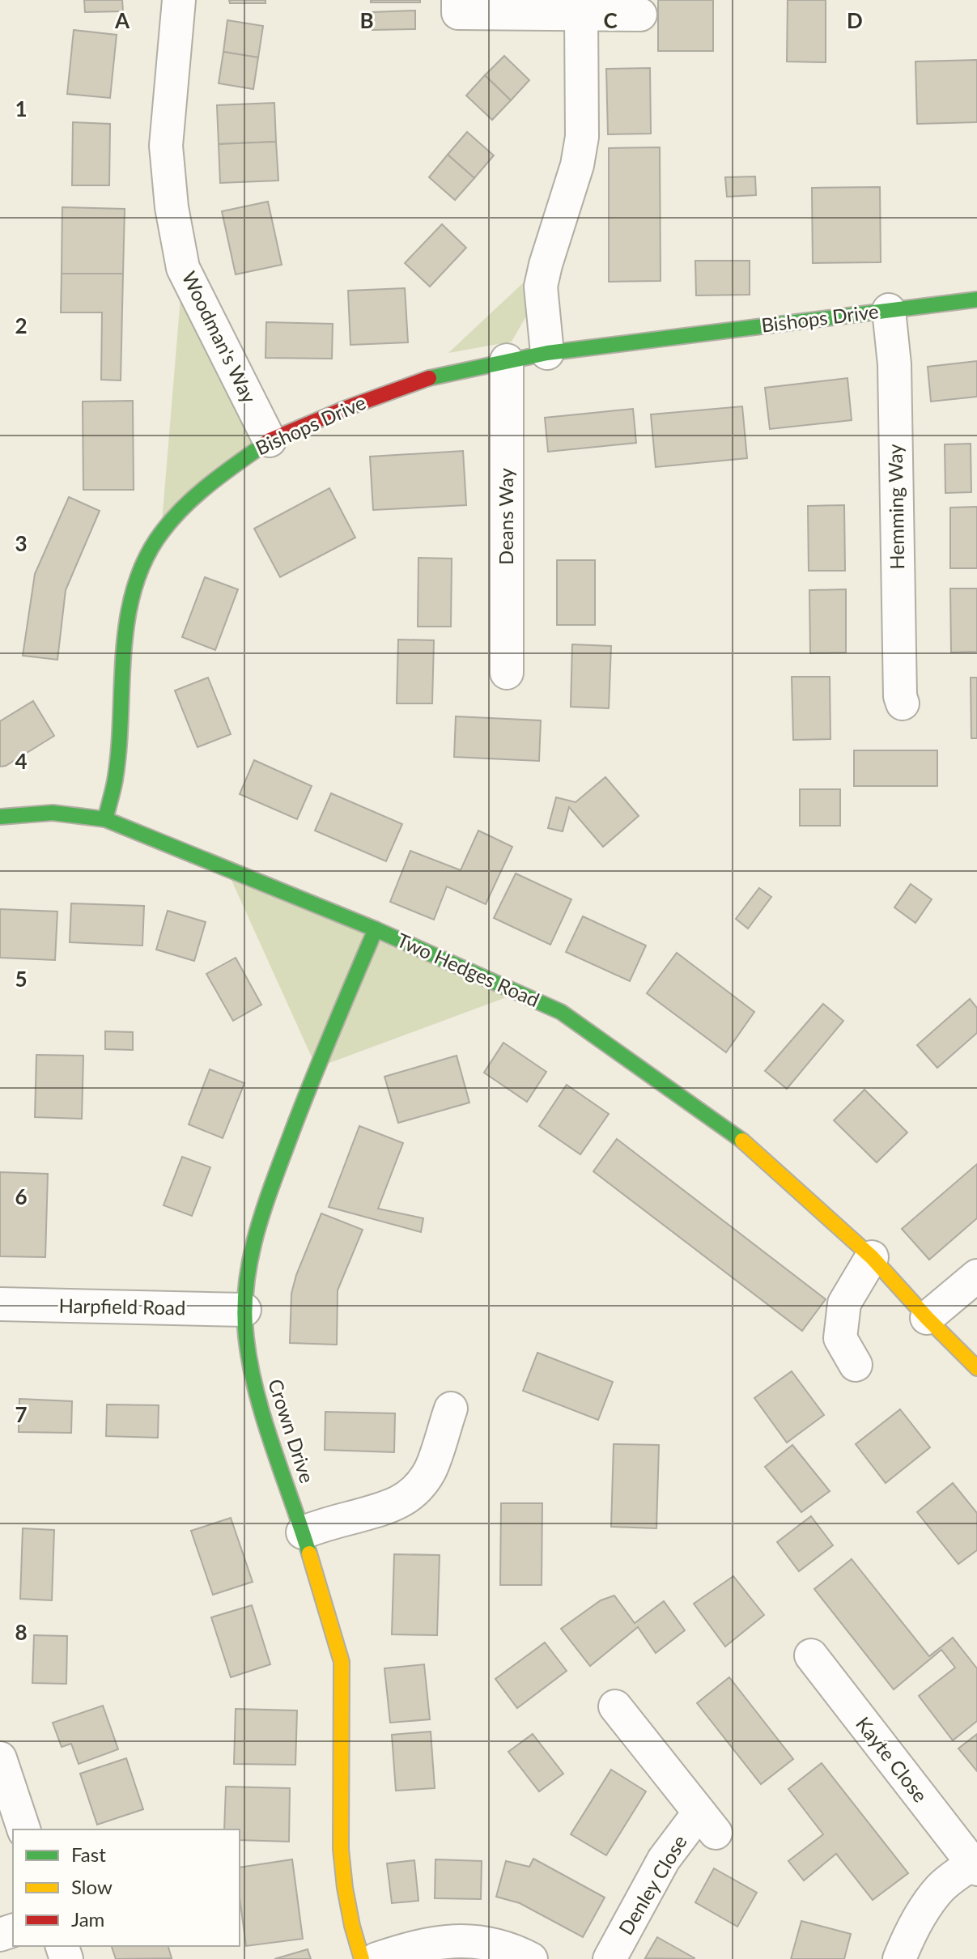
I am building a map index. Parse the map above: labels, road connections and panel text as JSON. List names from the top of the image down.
{
  "streets": {
    "street": [
      "Bishops Drive",
      "Woodman's Way",
      "Hemming Way",
      "Deans Way",
      "Two Hedges Road",
      "Harpfield Road",
      "Crown Drive",
      "Kayte Close",
      "Denley Close"
    ]
  },
  "crossings": [
    ["Bishops Drive", "Woodman's Way"],
    ["Bishops Drive", "Hemming Way"],
    ["Bishops Drive", "Deans Way"],
    ["Bishops Drive", "Two Hedges Road"],
    ["Two Hedges Road", "Crown Drive"],
    ["Harpfield Road", "Crown Drive"]
  ],
  "legend": ["Fast", "Slow", "Jam"],
  "grid": {
    "columns": [
      "A",
      "B",
      "C",
      "D"
    ],
    "rows": [
      "1",
      "2",
      "3",
      "4",
      "5",
      "6",
      "7",
      "8"
    ]
  }
}
